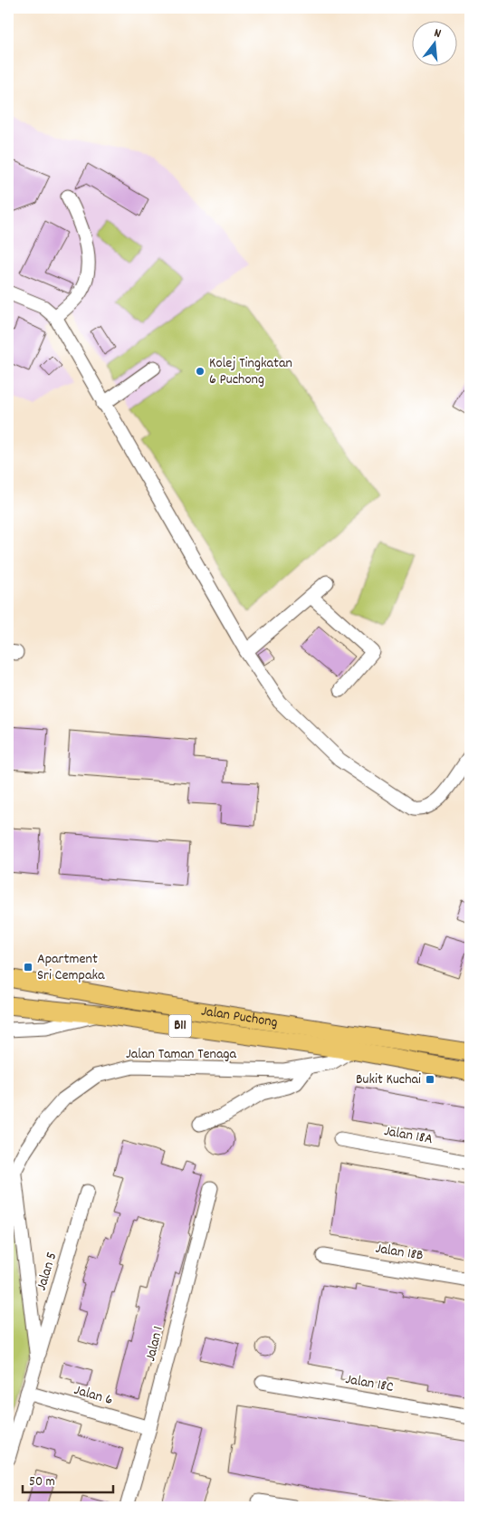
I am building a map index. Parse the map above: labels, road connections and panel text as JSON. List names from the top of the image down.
{
  "streets": {
    "main road": ["Jalan Puchong", "B11"],
    "street": [
      "Jalan Taman Tenaga",
      "Jalan 18A",
      "Jalan 18B",
      "Jalan 5",
      "Jalan 1",
      "Jalan 18C",
      "Jalan 6"
    ]
  },
  "crossings": [
    ["Jalan Puchong", "Jalan Taman Tenaga"],
    ["Jalan Taman Tenaga", "Jalan 5"],
    ["Jalan 5", "Jalan 6"],
    ["Jalan 1", "Jalan 6"]
  ],
  "places": {
    "other": ["Kolej Tingkatan 6 Puchong"],
    "transit": ["Apartment Sri Cempaka", "Bukit Kuchai"]
  },
  "scale_bar": "50 m",
  "north": "top"
}
